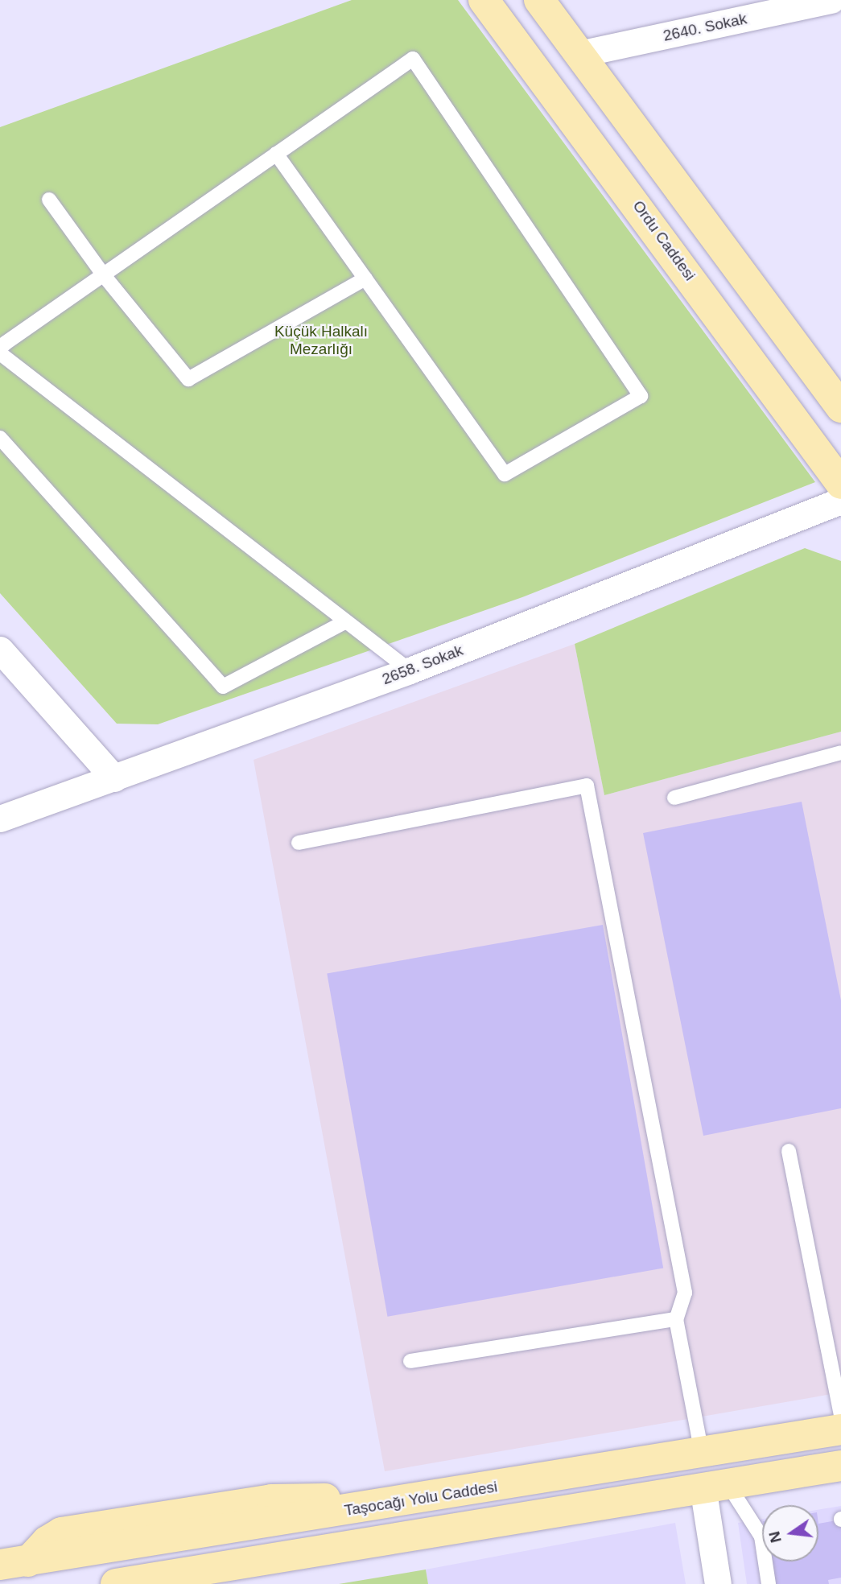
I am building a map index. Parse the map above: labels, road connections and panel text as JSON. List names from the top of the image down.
{
  "streets": {
    "main road": ["Ordu Caddesi", "Taşocağı Yolu Caddesi"],
    "street": ["2640. Sokak", "2658. Sokak"]
  },
  "parks": ["Küçük Halkalı Mezarlığı"],
  "north": "left"
}
